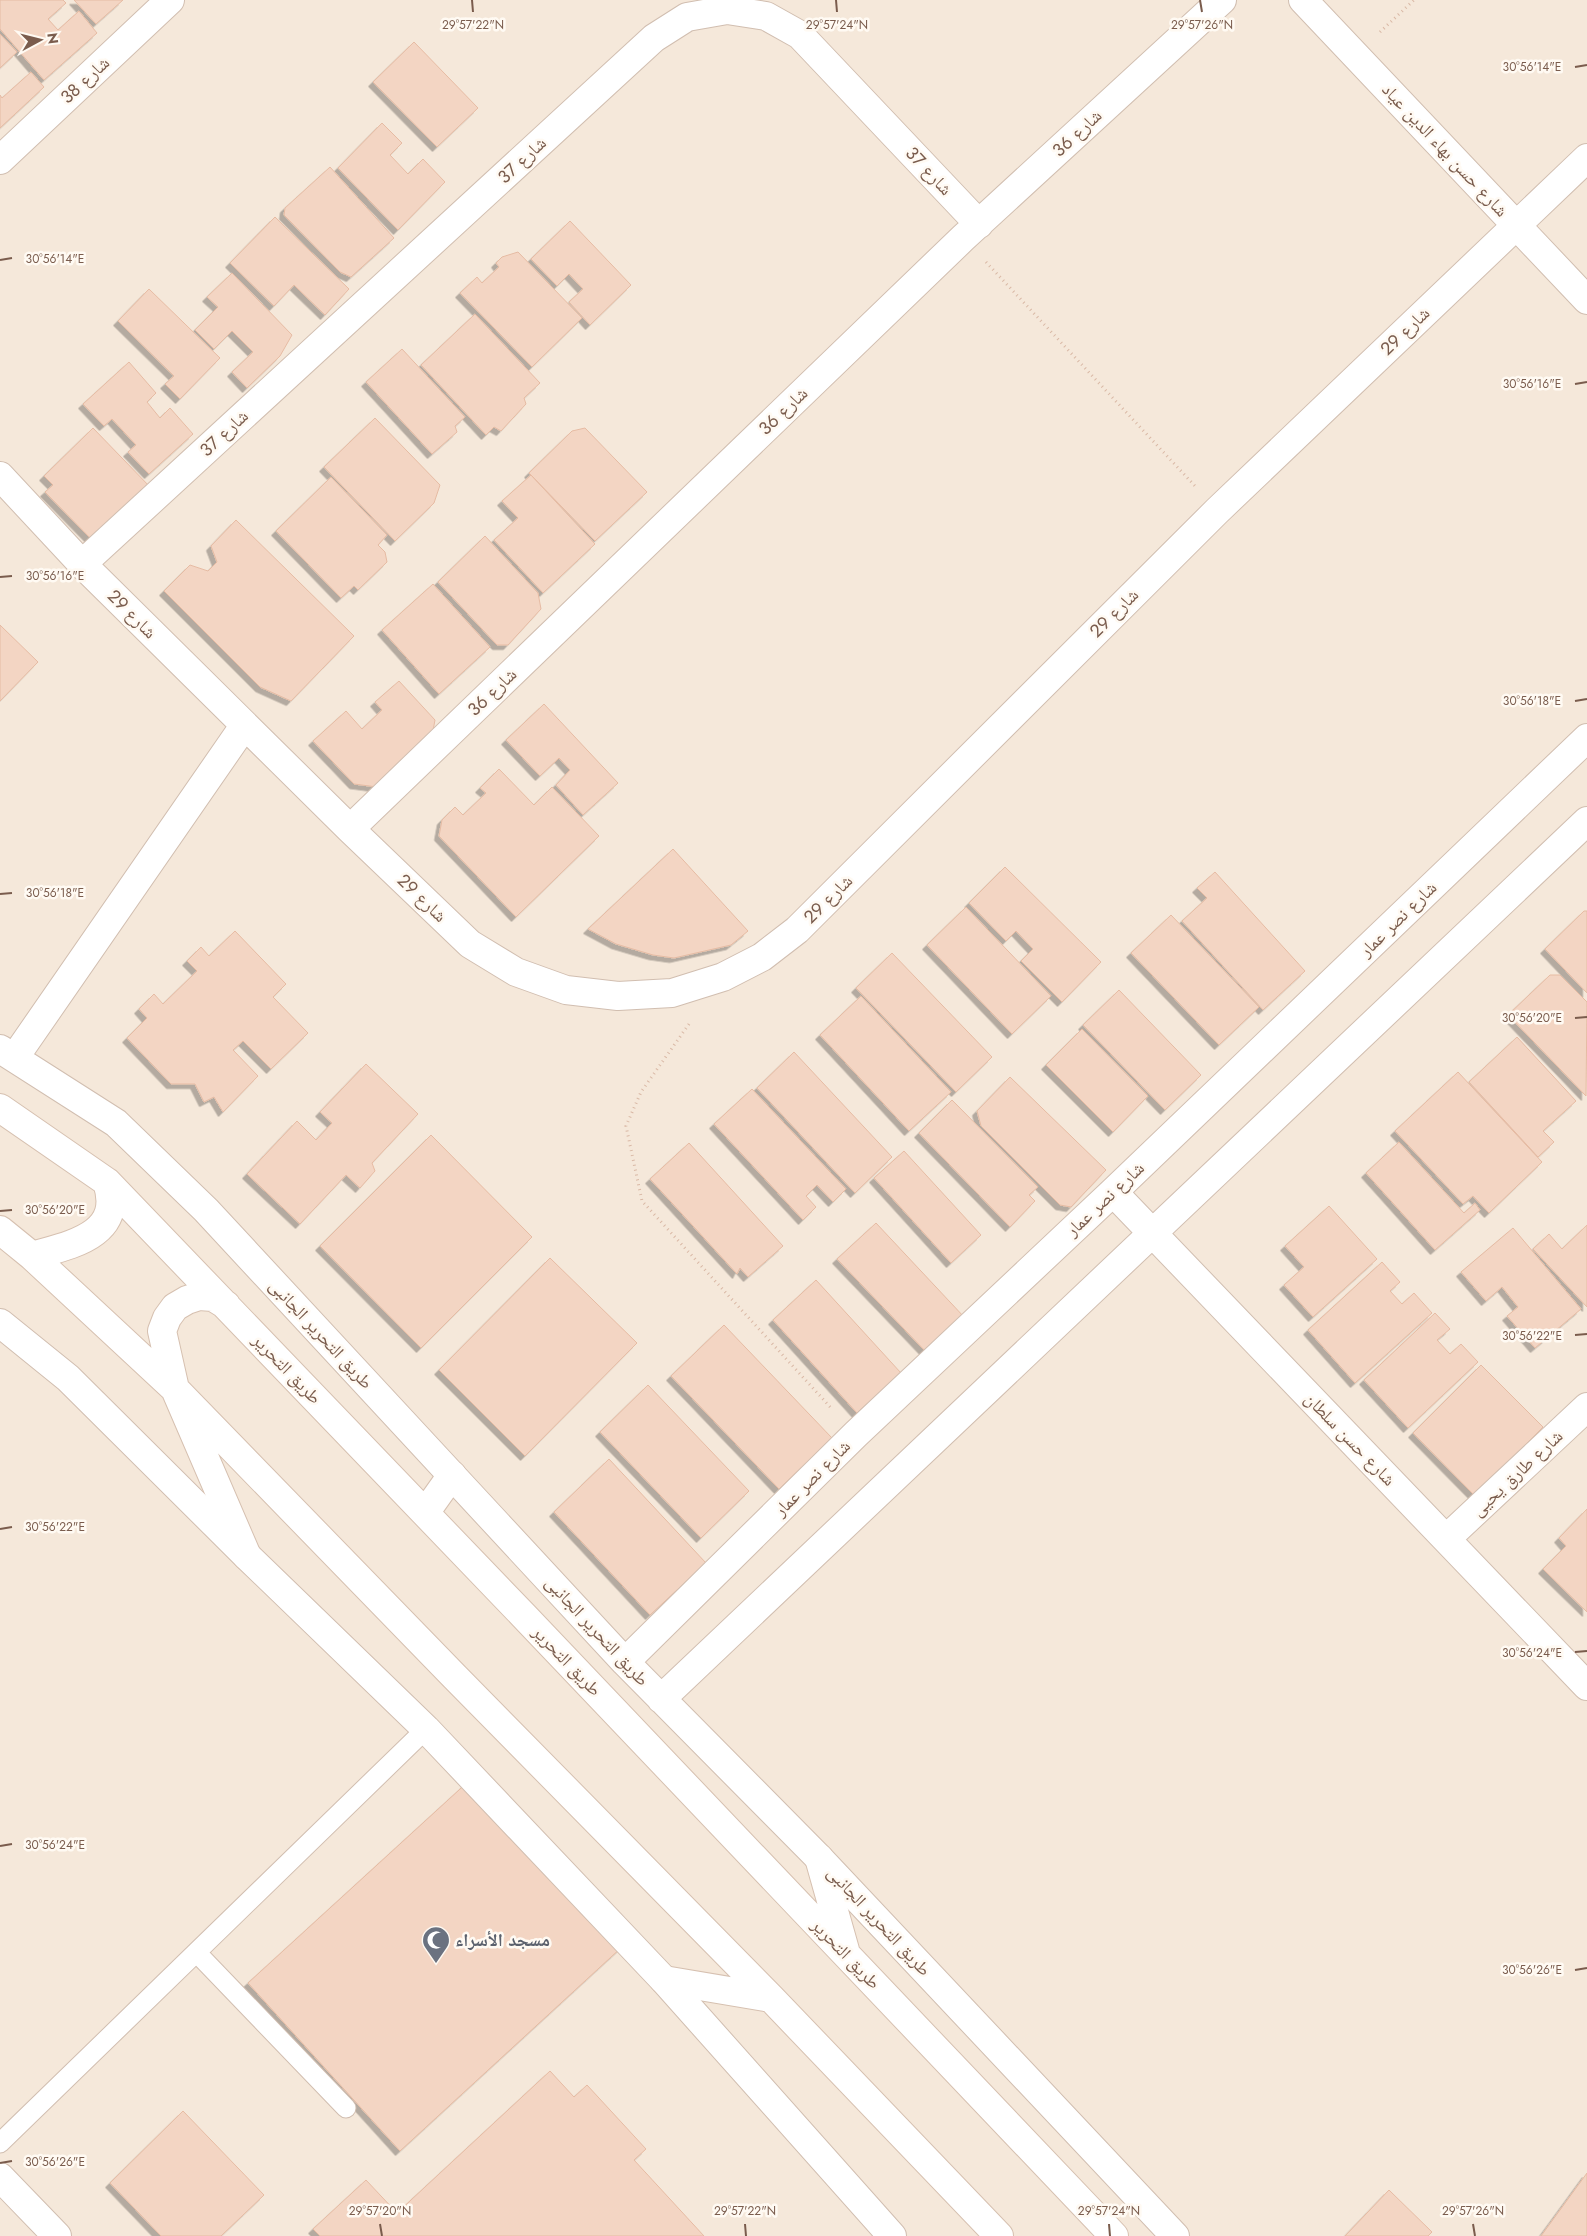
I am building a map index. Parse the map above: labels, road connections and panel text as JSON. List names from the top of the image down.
{
  "streets": {
    "street": [
      "شارع 38",
      "شارع 36",
      "شارع حسن بهاء الدين عياد",
      "شارع 37",
      "شارع 29",
      "شارع نصر عمار",
      "طريق التحرير الجانبى",
      "طريق التحرير",
      "شارع حسن سلطان",
      "شارع طارق يحيى"
    ]
  },
  "crossings": [
    ["شارع 36", "شارع 37"],
    ["شارع 36", "شارع 29"],
    ["شارع حسن بهاء الدين عياد", "شارع 29"],
    ["شارع 37", "شارع 29"],
    ["شارع نصر عمار", "طريق التحرير الجانبى"],
    ["شارع نصر عمار", "شارع حسن سلطان"],
    ["شارع حسن سلطان", "شارع طارق يحيى"]
  ],
  "places": {
    "mosque": ["مسجد الأسراء"]
  },
  "north": "right",
  "coordinates": [
    "29°57'22\"N",
    "29°57'24\"N",
    "29°57'26\"N",
    "30°56'14\"E",
    "30°56'16\"E",
    "30°56'18\"E",
    "30°56'20\"E",
    "30°56'22\"E",
    "30°56'24\"E",
    "30°56'26\"E",
    "29°57'20\"N"
  ]
}
